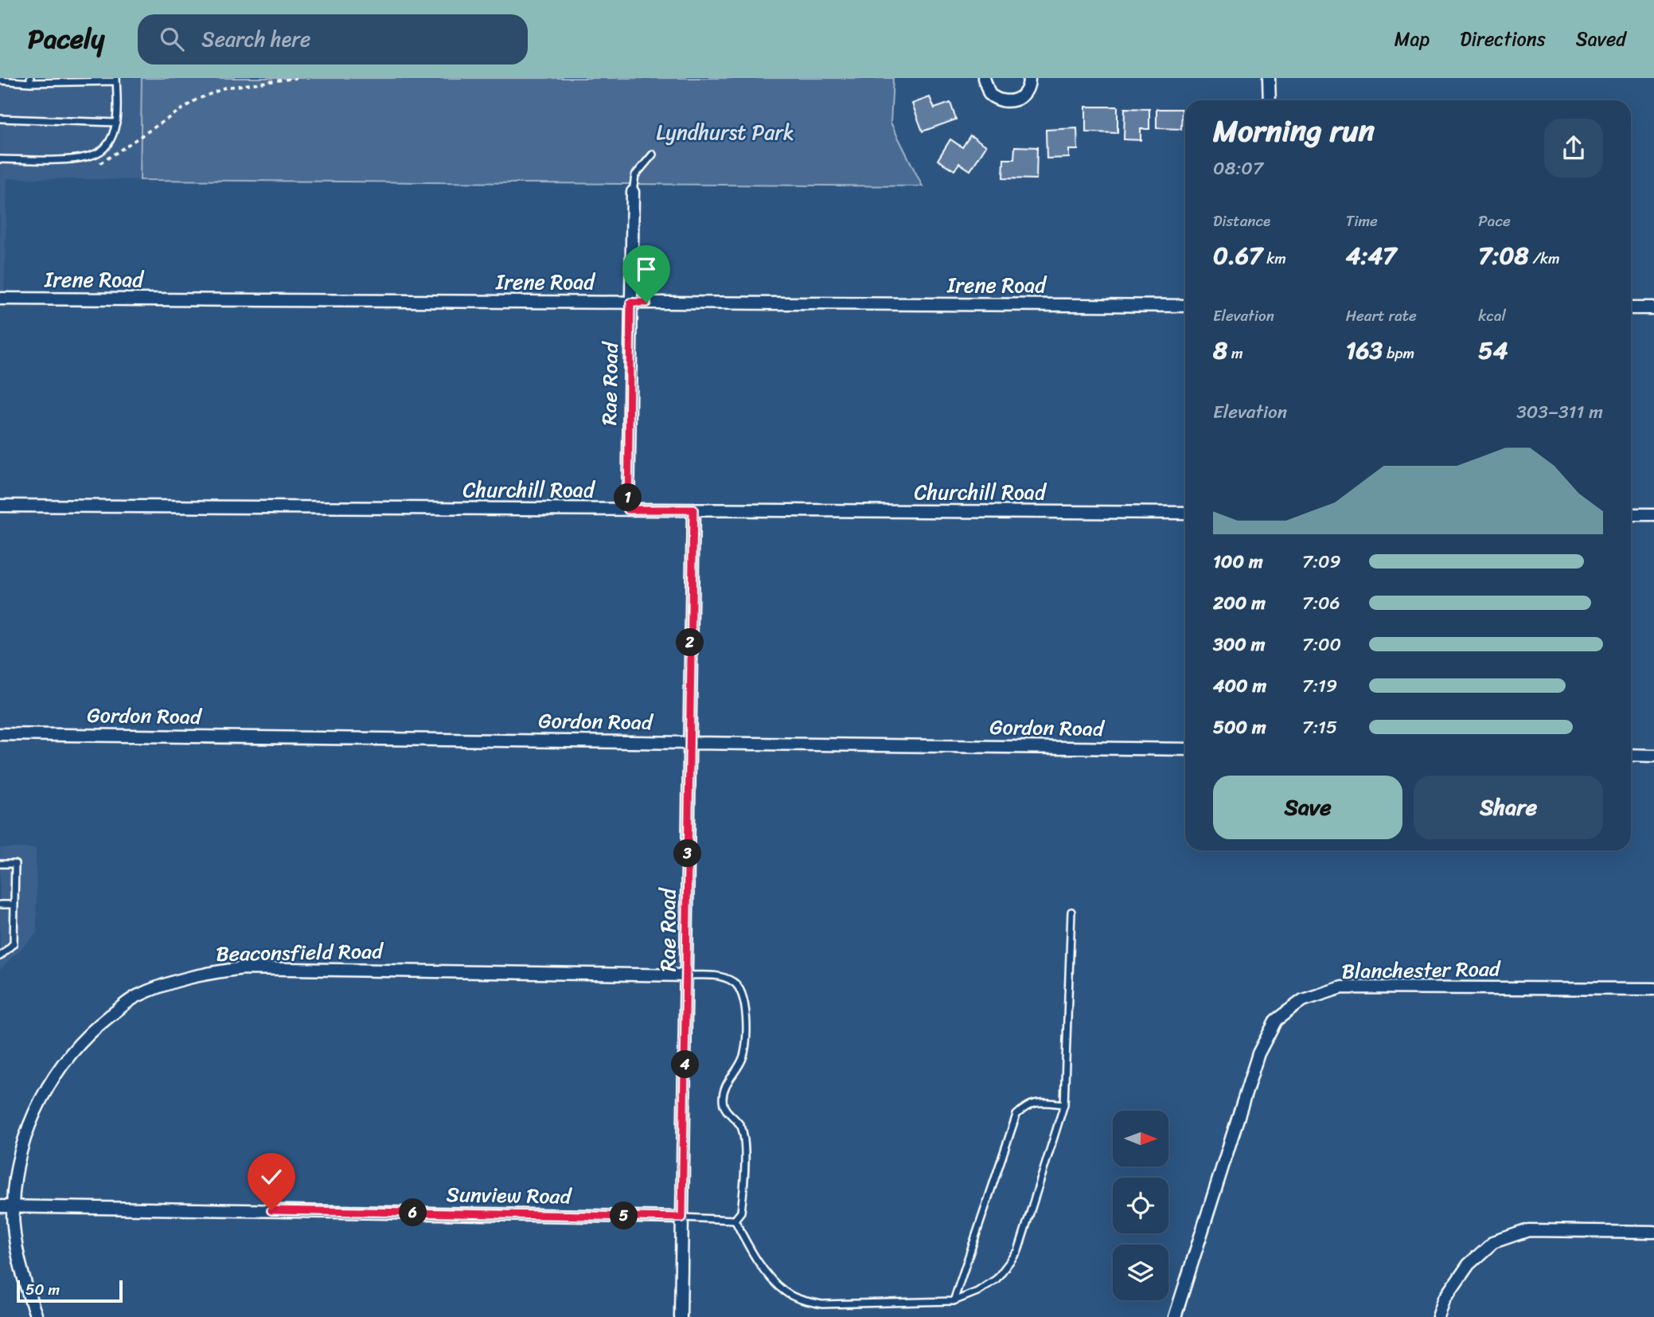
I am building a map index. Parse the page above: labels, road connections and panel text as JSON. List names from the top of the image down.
{
  "streets": {
    "street": [
      "Irene Road",
      "Rae Road",
      "Churchill Road",
      "Gordon Road",
      "Beaconsfield Road",
      "Blanchester Road",
      "Sunview Road"
    ]
  },
  "crossings": [
    ["Irene Road", "Rae Road"],
    ["Rae Road", "Churchill Road"],
    ["Rae Road", "Gordon Road"],
    ["Rae Road", "Beaconsfield Road"],
    ["Rae Road", "Sunview Road"],
    ["Beaconsfield Road", "Sunview Road"]
  ],
  "parks": ["Lyndhurst Park"],
  "scale_bar": "50 m",
  "north": "right",
  "page": {
    "header": "Pacely",
    "search": "Search here",
    "nav": ["Map", "Directions", "Saved"],
    "heading": ["Morning run", "08:07"],
    "stats": [
      ["Distance", "0.67 km"],
      ["Time", "4:47"],
      ["Pace", "7:08 /km"],
      ["Elevation", "8 m"],
      ["Heart rate", "163 bpm"],
      ["kcal", "54"]
    ],
    "chart": ["Elevation", "303–311 m"],
    "pins": [
      "1",
      "2",
      "3",
      "4",
      "6",
      "5"
    ],
    "list": [
      {
        "name": "100 m",
        "note": "7:09"
      },
      {
        "name": "200 m",
        "note": "7:06"
      },
      {
        "name": "300 m",
        "note": "7:00"
      },
      {
        "name": "400 m",
        "note": "7:19"
      },
      {
        "name": "500 m",
        "note": "7:15"
      }
    ],
    "buttons": ["Save", "Share"],
    "scale": "50 m"
  }
}
